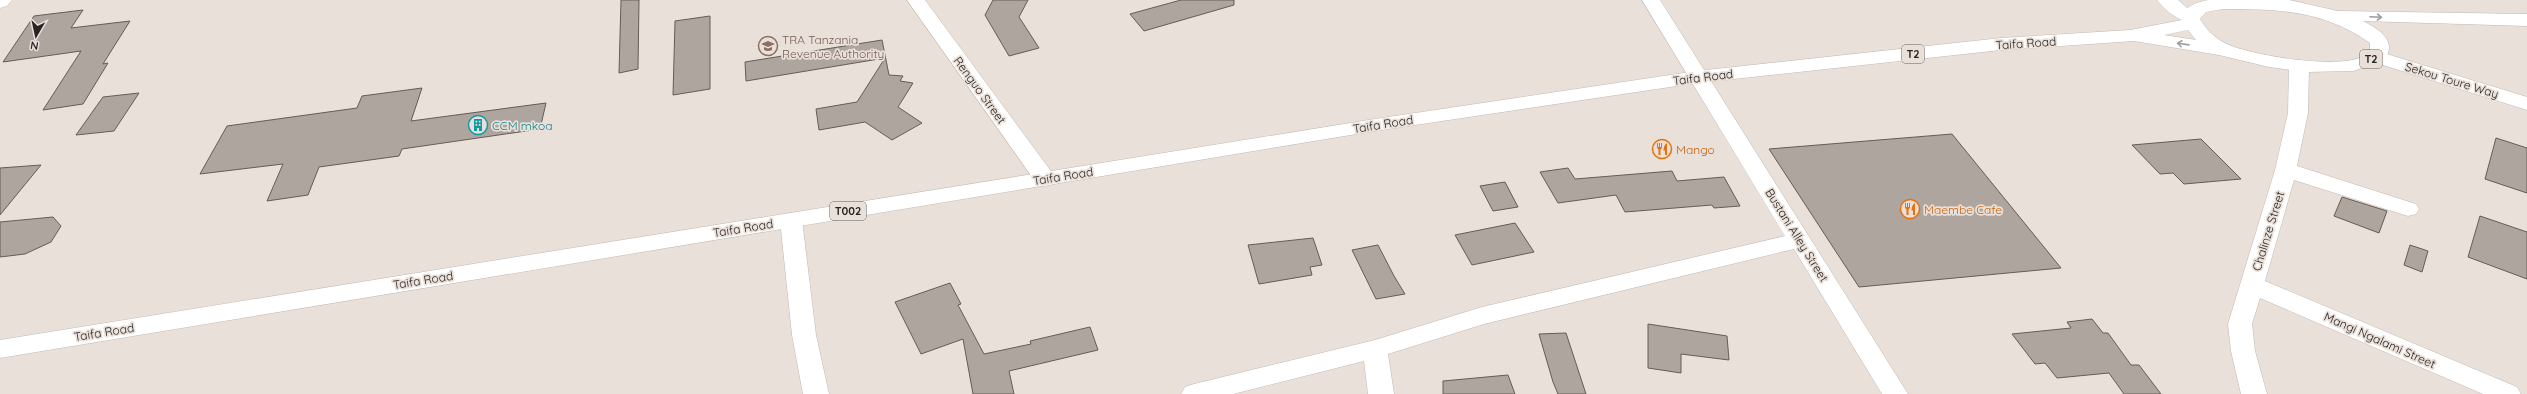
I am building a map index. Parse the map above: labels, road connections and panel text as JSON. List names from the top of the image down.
{
  "streets": {
    "main road": [
      "Taifa Road",
      "T2",
      "Sekou Toure Way",
      "Renguo Street",
      "T002",
      "Chalinze Street",
      "Bustani Alley Street",
      "Mangi Ngalami Street"
    ]
  },
  "crossings": [
    ["Taifa Road", "T2"],
    ["Taifa Road", "Renguo Street"],
    ["Taifa Road", "Bustani Alley Street"],
    ["T2", "Sekou Toure Way"],
    ["T2", "Chalinze Street"],
    ["Chalinze Street", "Mangi Ngalami Street"]
  ],
  "places": {
    "school or university": ["TRA Tanzania Revenue Authority"],
    "building": ["CCM mkoa"],
    "restaurant": ["Mango", "Maembe Cafe"]
  },
  "north": "bottom"
}
